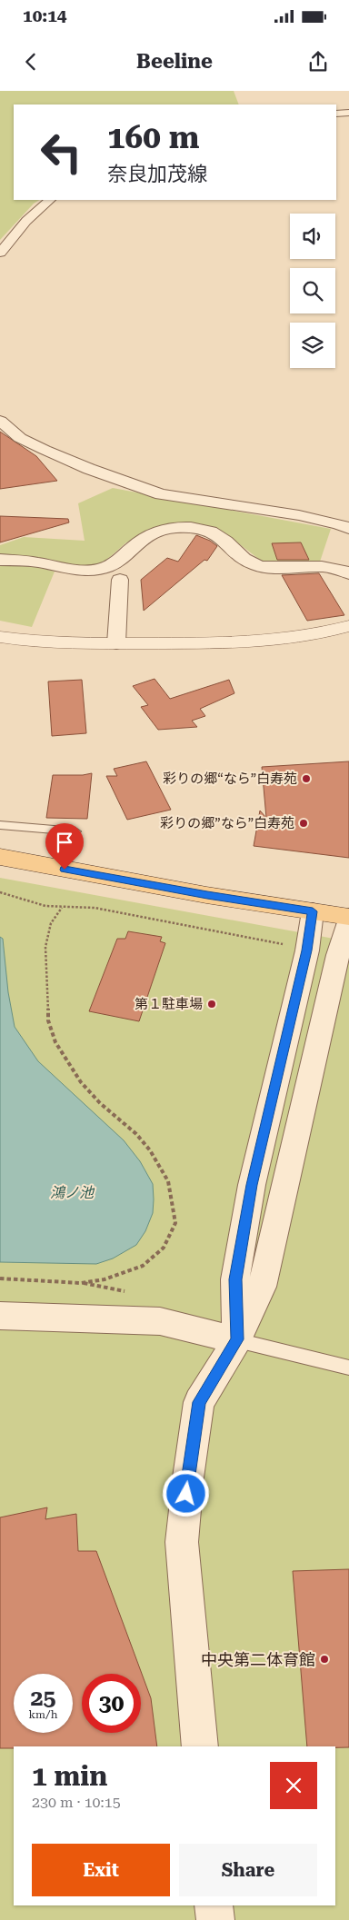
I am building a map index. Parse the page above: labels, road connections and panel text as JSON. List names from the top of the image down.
{
  "water": ["鴻ノ池"],
  "places": [
    "彩りの郷“なら”白寿苑",
    "彩りの郷”なら”白寿苑",
    "第１駐車場",
    "中央第二体育館"
  ],
  "page": {
    "status": "10:14",
    "header": "Beeline",
    "turn": ["160 m", "奈良加茂線"],
    "speed": "25 km/h",
    "limit": "30",
    "heading": ["1 min", "230 m · 10:15"],
    "buttons": ["Exit", "Share"]
  }
}
